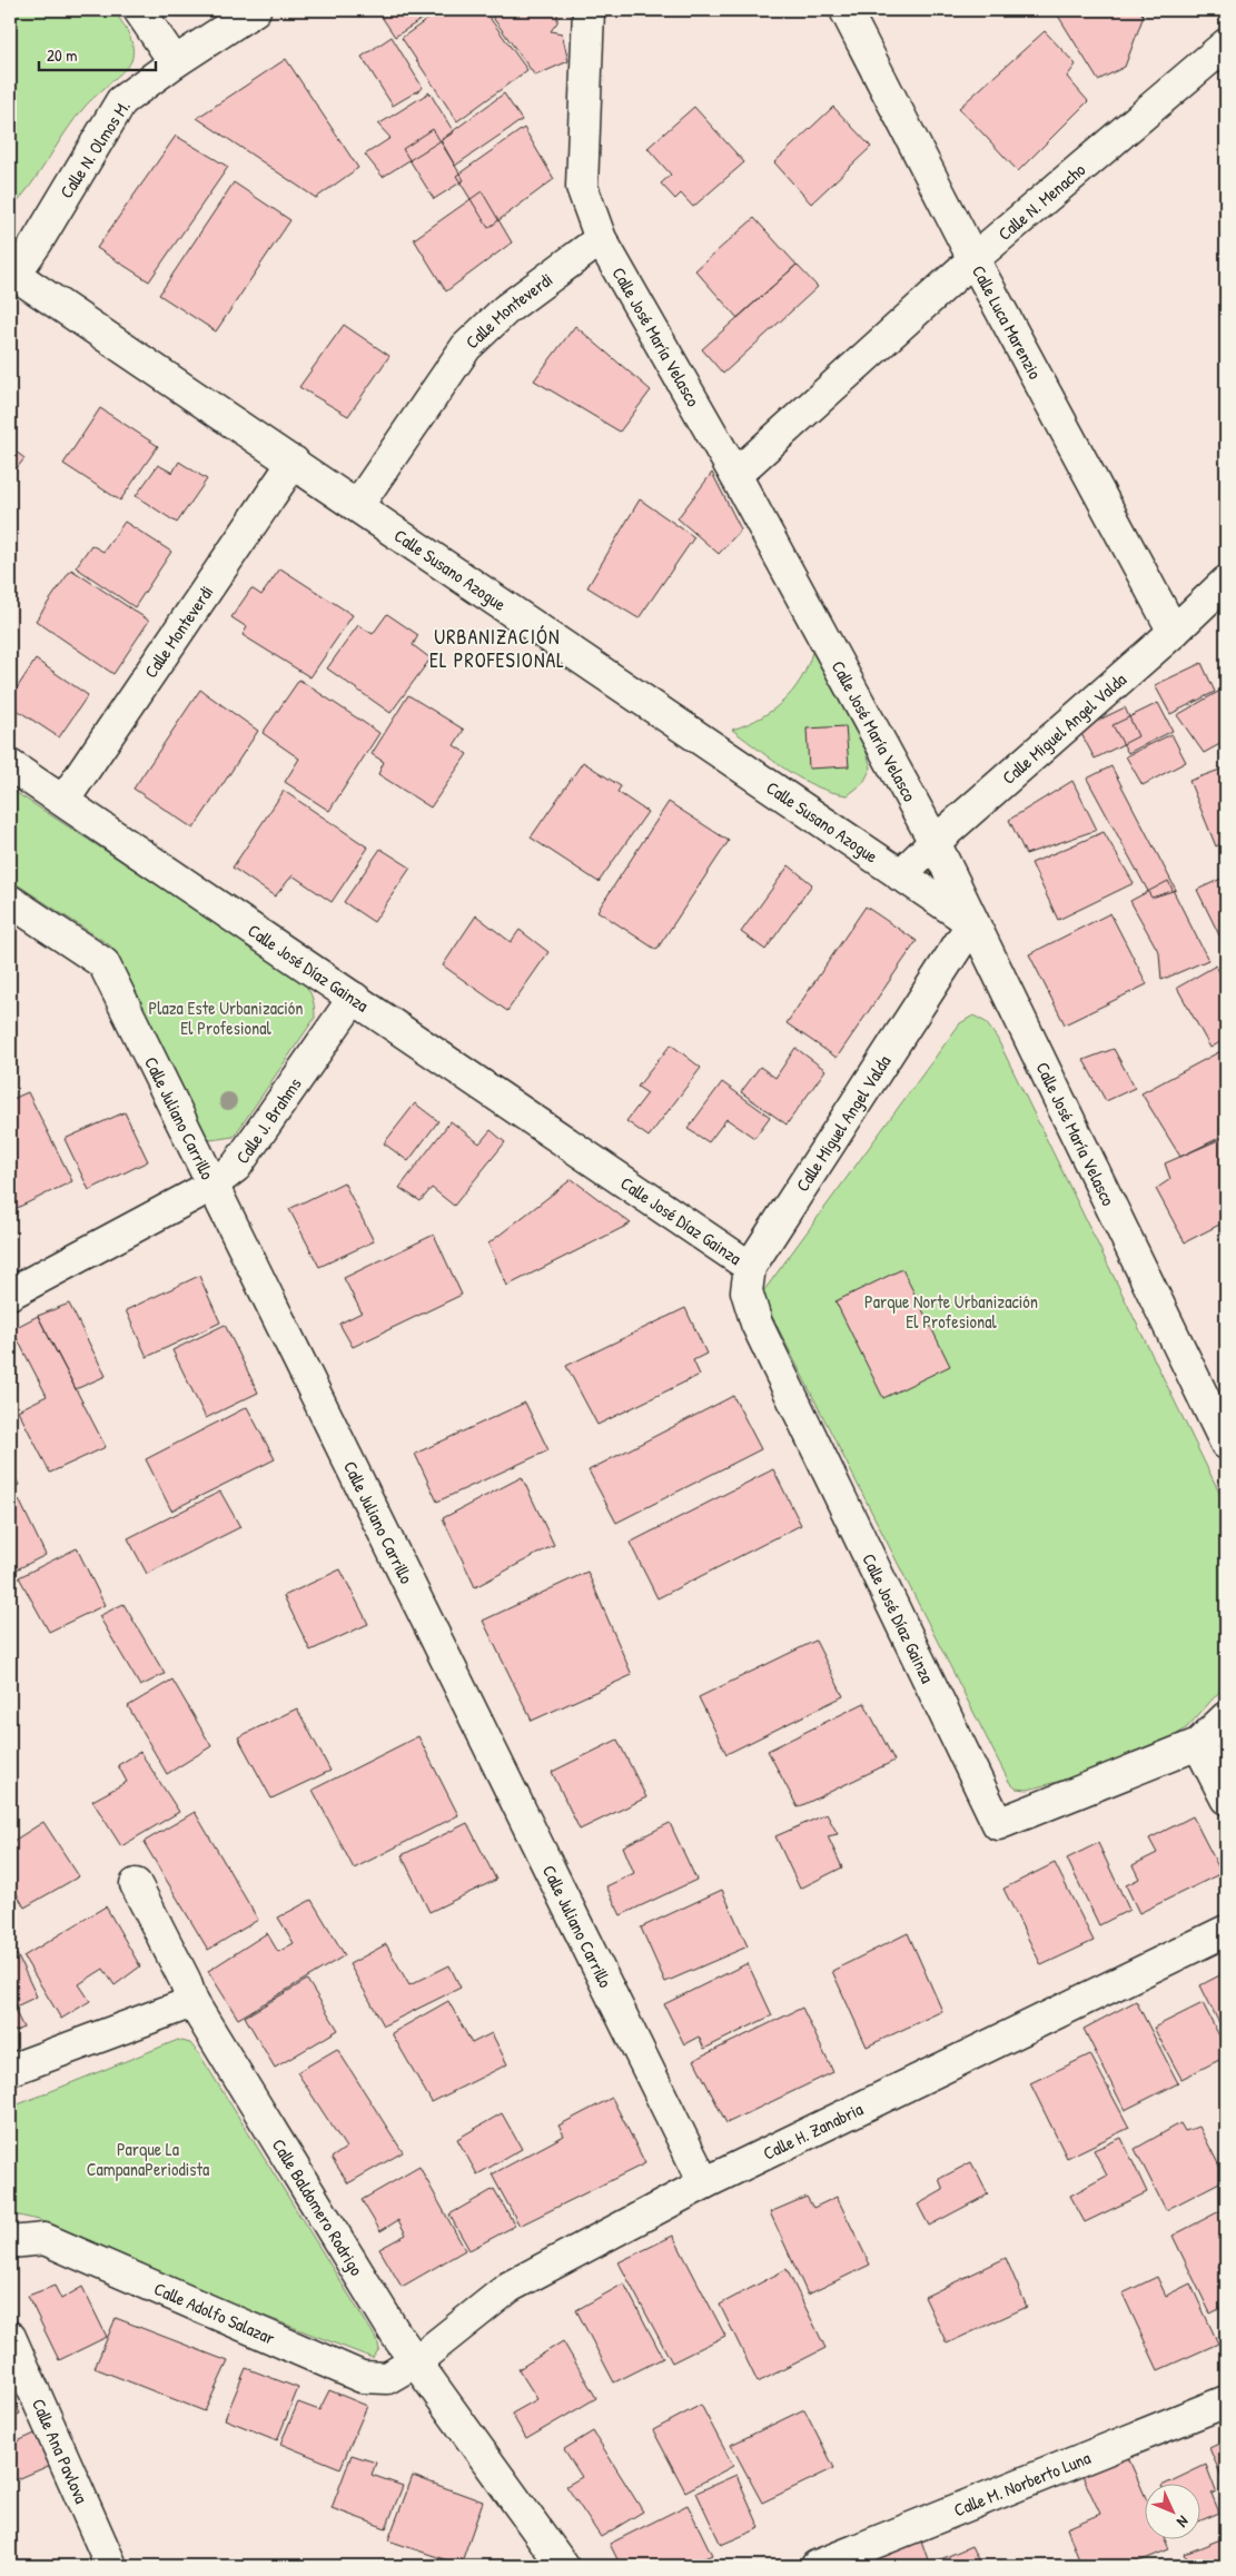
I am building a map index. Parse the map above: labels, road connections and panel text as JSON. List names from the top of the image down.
{
  "streets": {
    "street": [
      "Calle N. Olmos M.",
      "Calle N. Menacho",
      "Calle Monteverdi",
      "Calle Luca Marenzio",
      "Calle José María Velasco",
      "Calle Susano Azogue",
      "Calle Miguel Angel Valda",
      "Calle José Díaz Gainza",
      "Calle Juliano Carrillo",
      "Calle J. Brahms",
      "Calle H. Zanabria",
      "Calle Baldomero Rodrigo",
      "Calle Adolfo Salazar",
      "Calle Ana Pavlova",
      "Calle M. Norberto Luna"
    ]
  },
  "crossings": [
    ["Calle N. Olmos M.", "Calle Susano Azogue"],
    ["Calle N. Menacho", "Calle Luca Marenzio"],
    ["Calle N. Menacho", "Calle José María Velasco"],
    ["Calle Monteverdi", "Calle José María Velasco"],
    ["Calle Monteverdi", "Calle Susano Azogue"],
    ["Calle Monteverdi", "Calle José Díaz Gainza"],
    ["Calle Luca Marenzio", "Calle Miguel Angel Valda"],
    ["Calle José María Velasco", "Calle Susano Azogue"],
    ["Calle José María Velasco", "Calle Miguel Angel Valda"],
    ["Calle Susano Azogue", "Calle Miguel Angel Valda"],
    ["Calle Miguel Angel Valda", "Calle José Díaz Gainza"],
    ["Calle José Díaz Gainza", "Calle J. Brahms"],
    ["Calle Juliano Carrillo", "Calle J. Brahms"],
    ["Calle Juliano Carrillo", "Calle H. Zanabria"],
    ["Calle H. Zanabria", "Calle Baldomero Rodrigo"],
    ["Calle H. Zanabria", "Calle Adolfo Salazar"],
    ["Calle Baldomero Rodrigo", "Calle Adolfo Salazar"]
  ],
  "districts": ["URBANIZACIÓN EL PROFESIONAL"],
  "parks": ["Plaza Este Urbanización El Profesional", "Parque Norte Urbanización El Profesional", "Parque La CampanaPeriodista"],
  "scale_bar": "20 m",
  "north": "bottom right"
}
